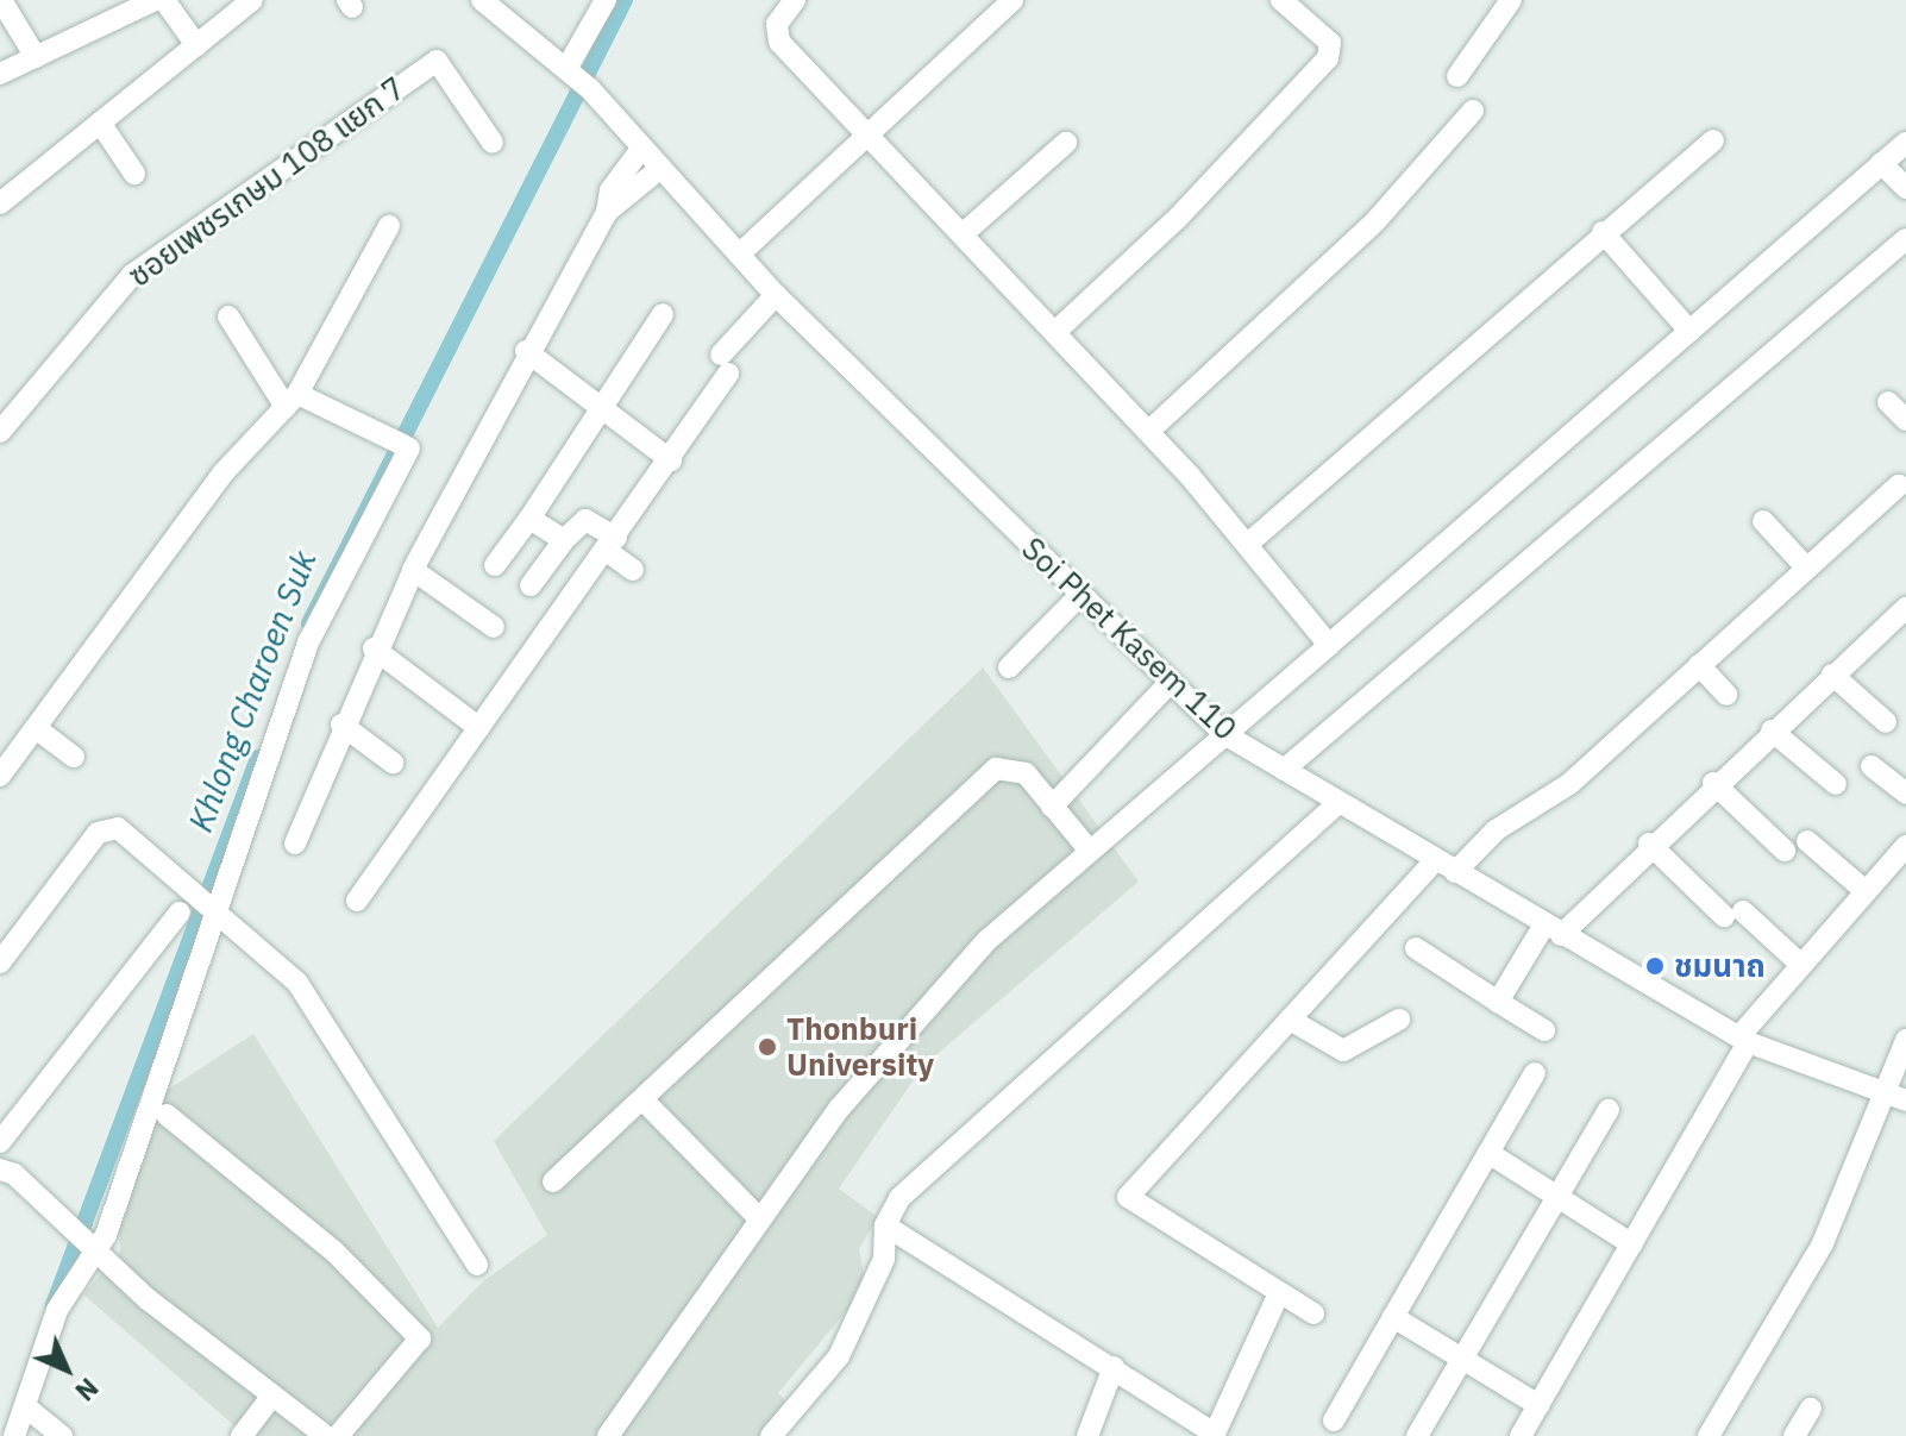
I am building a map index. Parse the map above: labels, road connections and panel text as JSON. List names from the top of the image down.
{
  "streets": {
    "street": ["ซอยเพชรเกษม 108 แยก 7", "Soi Phet Kasem 110"]
  },
  "water": ["Khlong Charoen Suk"],
  "places": ["ชมนาถ", "Thonburi University"],
  "north": "bottom right"
}
